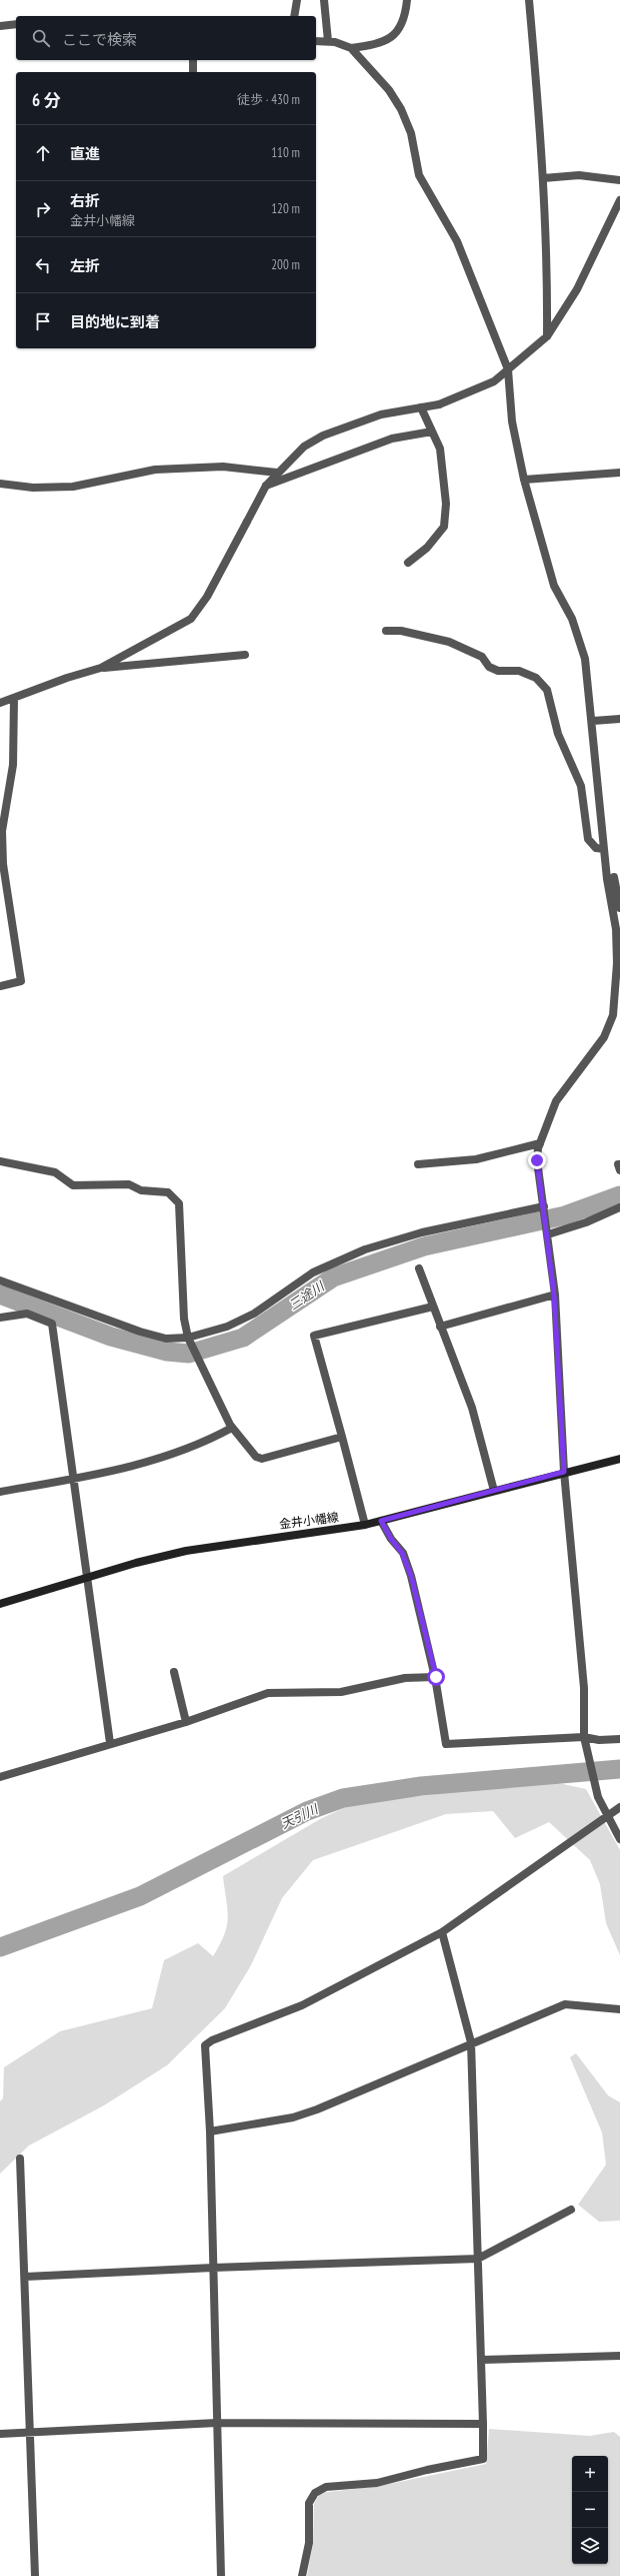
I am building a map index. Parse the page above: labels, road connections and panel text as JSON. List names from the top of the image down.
{
  "streets": {
    "main road": ["金井小幡線"]
  },
  "water": ["三途川", "天引川"],
  "page": {
    "search": "ここで検索",
    "heading": ["6 分", "徒歩 · 430 m"],
    "list": [
      ["直進", "110 m"],
      ["右折", "金井小幡線", "120 m"],
      ["左折", "200 m"],
      "目的地に到着"
    ],
    "map_buttons": ["+", "−"]
  }
}
